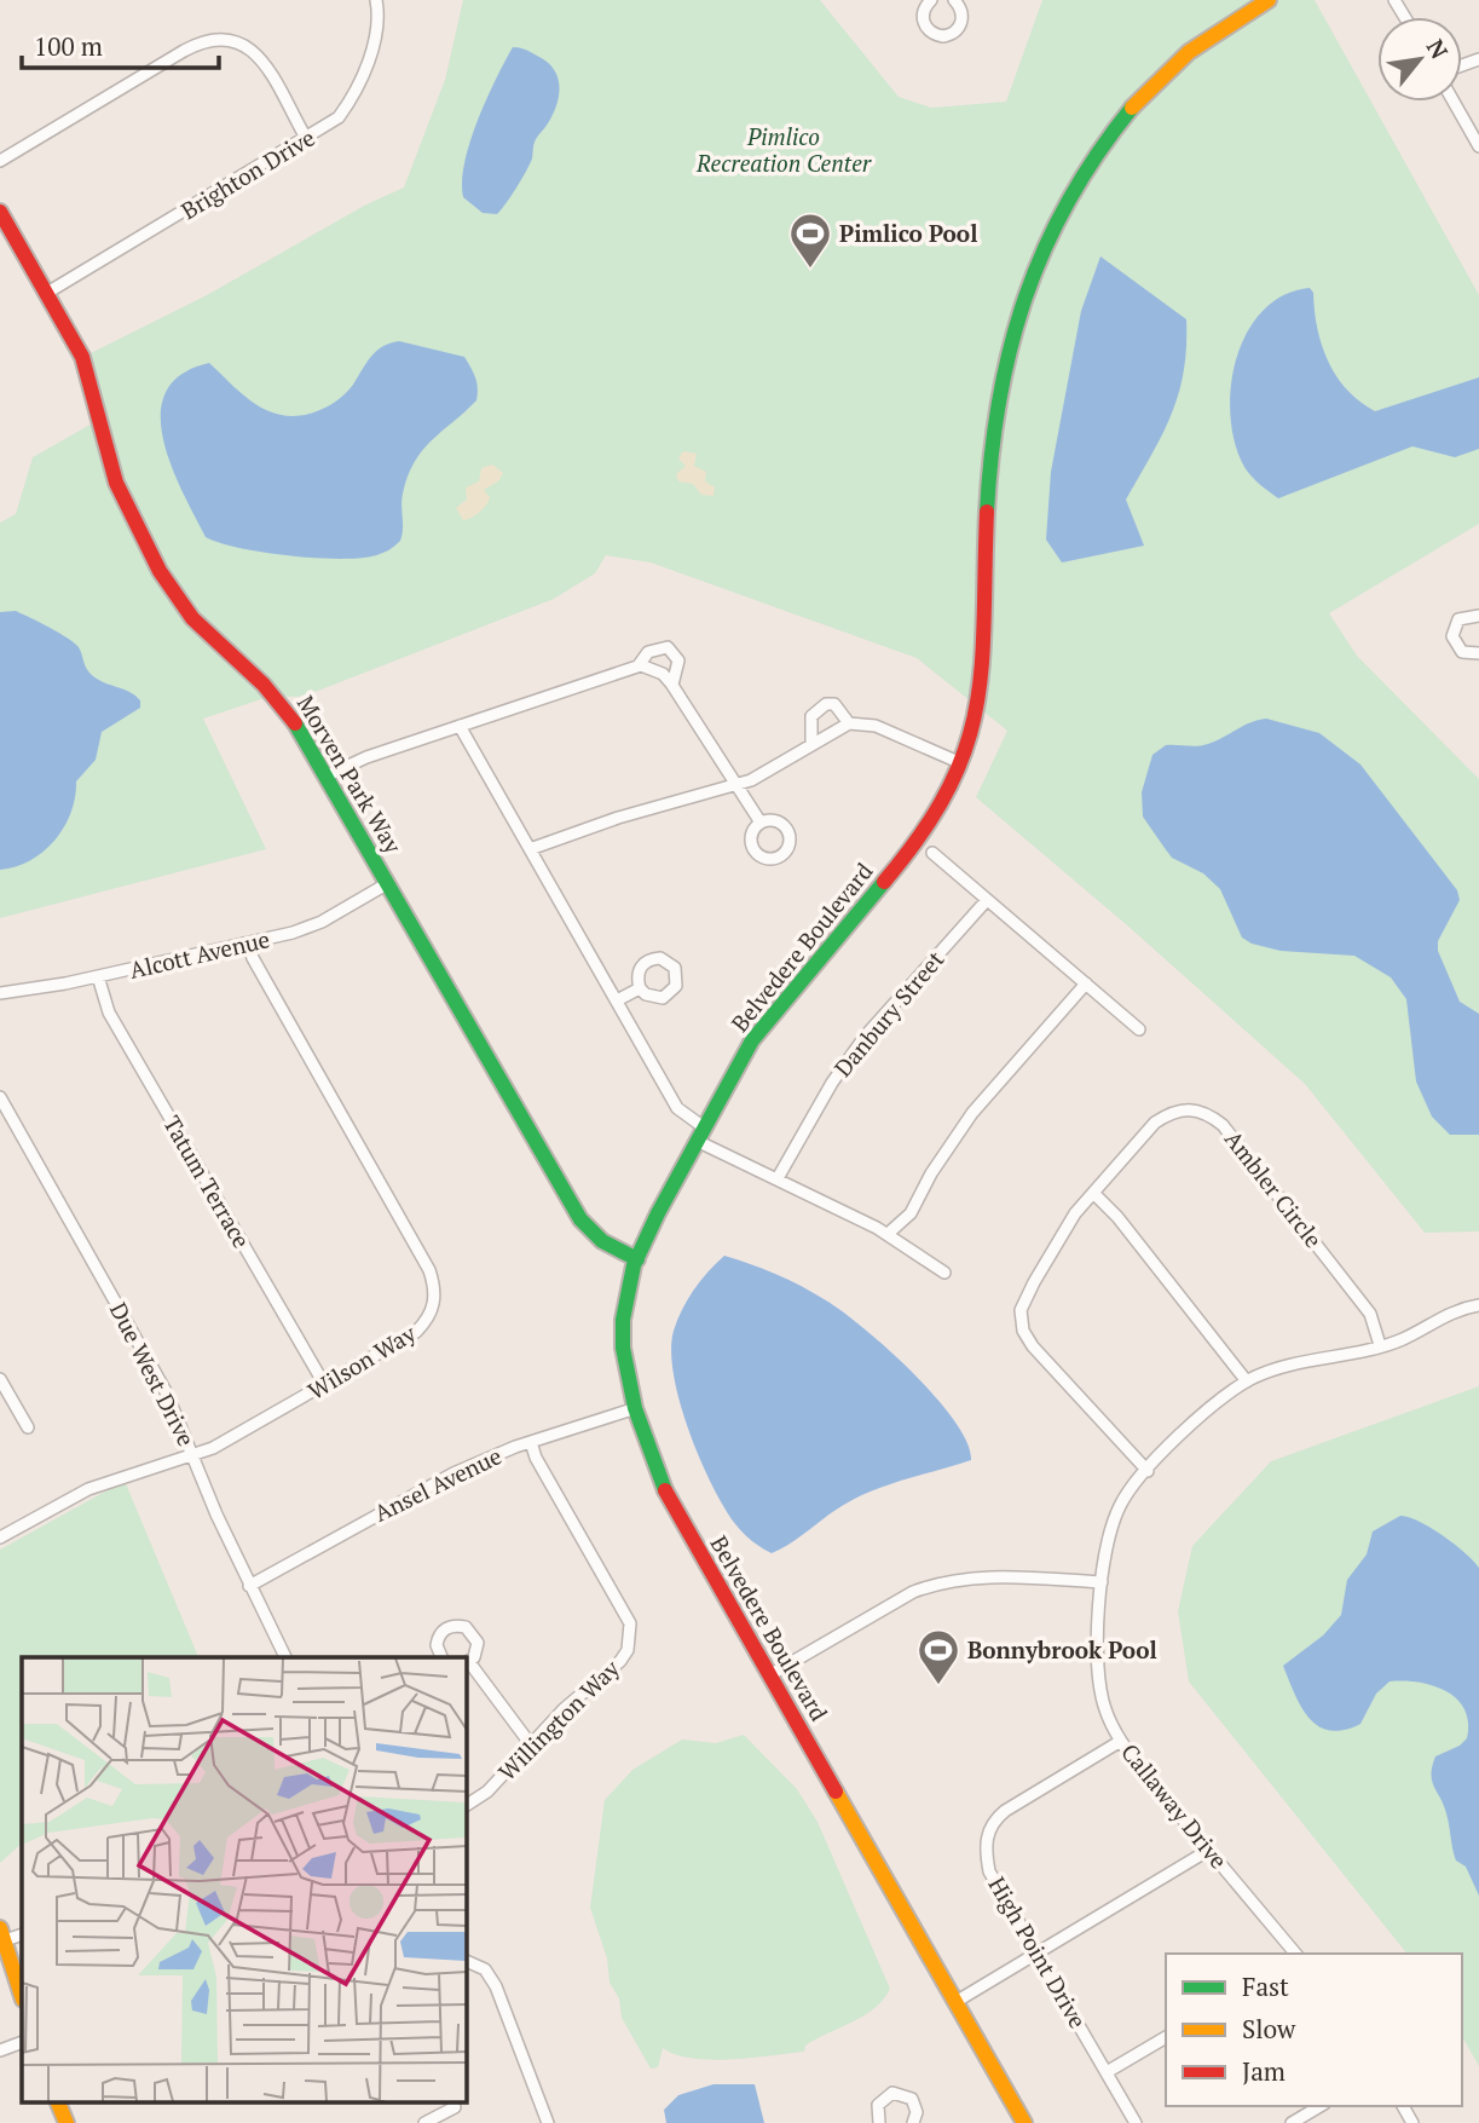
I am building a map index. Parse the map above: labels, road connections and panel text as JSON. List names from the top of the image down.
{
  "streets": {
    "street": [
      "Brighton Drive",
      "Morven Park Way",
      "Belvedere Boulevard",
      "Alcott Avenue",
      "Danbury Street",
      "Tatum Terrace",
      "Ambler Circle",
      "Wilson Way",
      "Due West Drive",
      "Ansel Avenue",
      "Willington Way",
      "Callaway Drive",
      "High Point Drive"
    ]
  },
  "crossings": [
    ["Brighton Drive", "Morven Park Way"],
    ["Morven Park Way", "Belvedere Boulevard"],
    ["Morven Park Way", "Alcott Avenue"],
    ["Belvedere Boulevard", "Ansel Avenue"],
    ["Alcott Avenue", "Tatum Terrace"],
    ["Alcott Avenue", "Wilson Way"],
    ["Tatum Terrace", "Wilson Way"],
    ["Ambler Circle", "Callaway Drive"],
    ["Wilson Way", "Due West Drive"],
    ["Due West Drive", "Ansel Avenue"],
    ["Ansel Avenue", "Willington Way"],
    ["Callaway Drive", "High Point Drive"]
  ],
  "parks": ["Pimlico Recreation Center"],
  "places": {
    "sports": ["Pimlico Pool", "Bonnybrook Pool"]
  },
  "legend": ["Fast", "Slow", "Jam"],
  "scale_bar": "100 m",
  "north": "top right"
}
